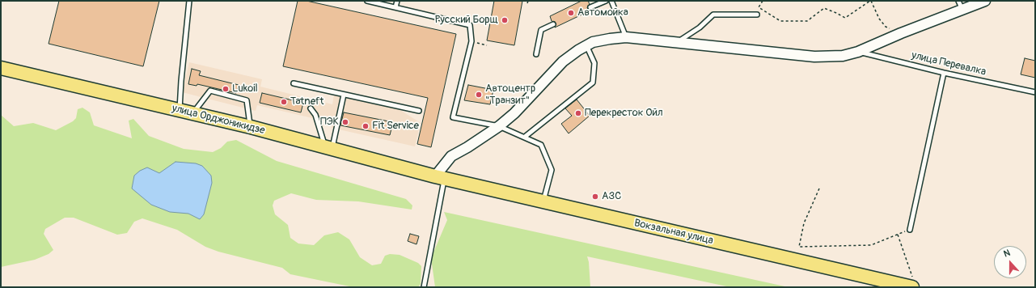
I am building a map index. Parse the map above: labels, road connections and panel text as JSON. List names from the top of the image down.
{
  "streets": {
    "main road": ["улица Орджоникидзе", "Вокзальная улица"],
    "lane": ["улица Перевалка"]
  },
  "crossings": [
    ["улица Орджоникидзе", "Вокзальная улица"]
  ],
  "places": [
    "Автомойка",
    "Русский Борщ",
    "Lukoil",
    "Автоцентр \"Транзит\"",
    "Tatneft",
    "Перекресток Ойл",
    "ПЭК",
    "Fit Service",
    "АЗС"
  ],
  "north": "top"
}
